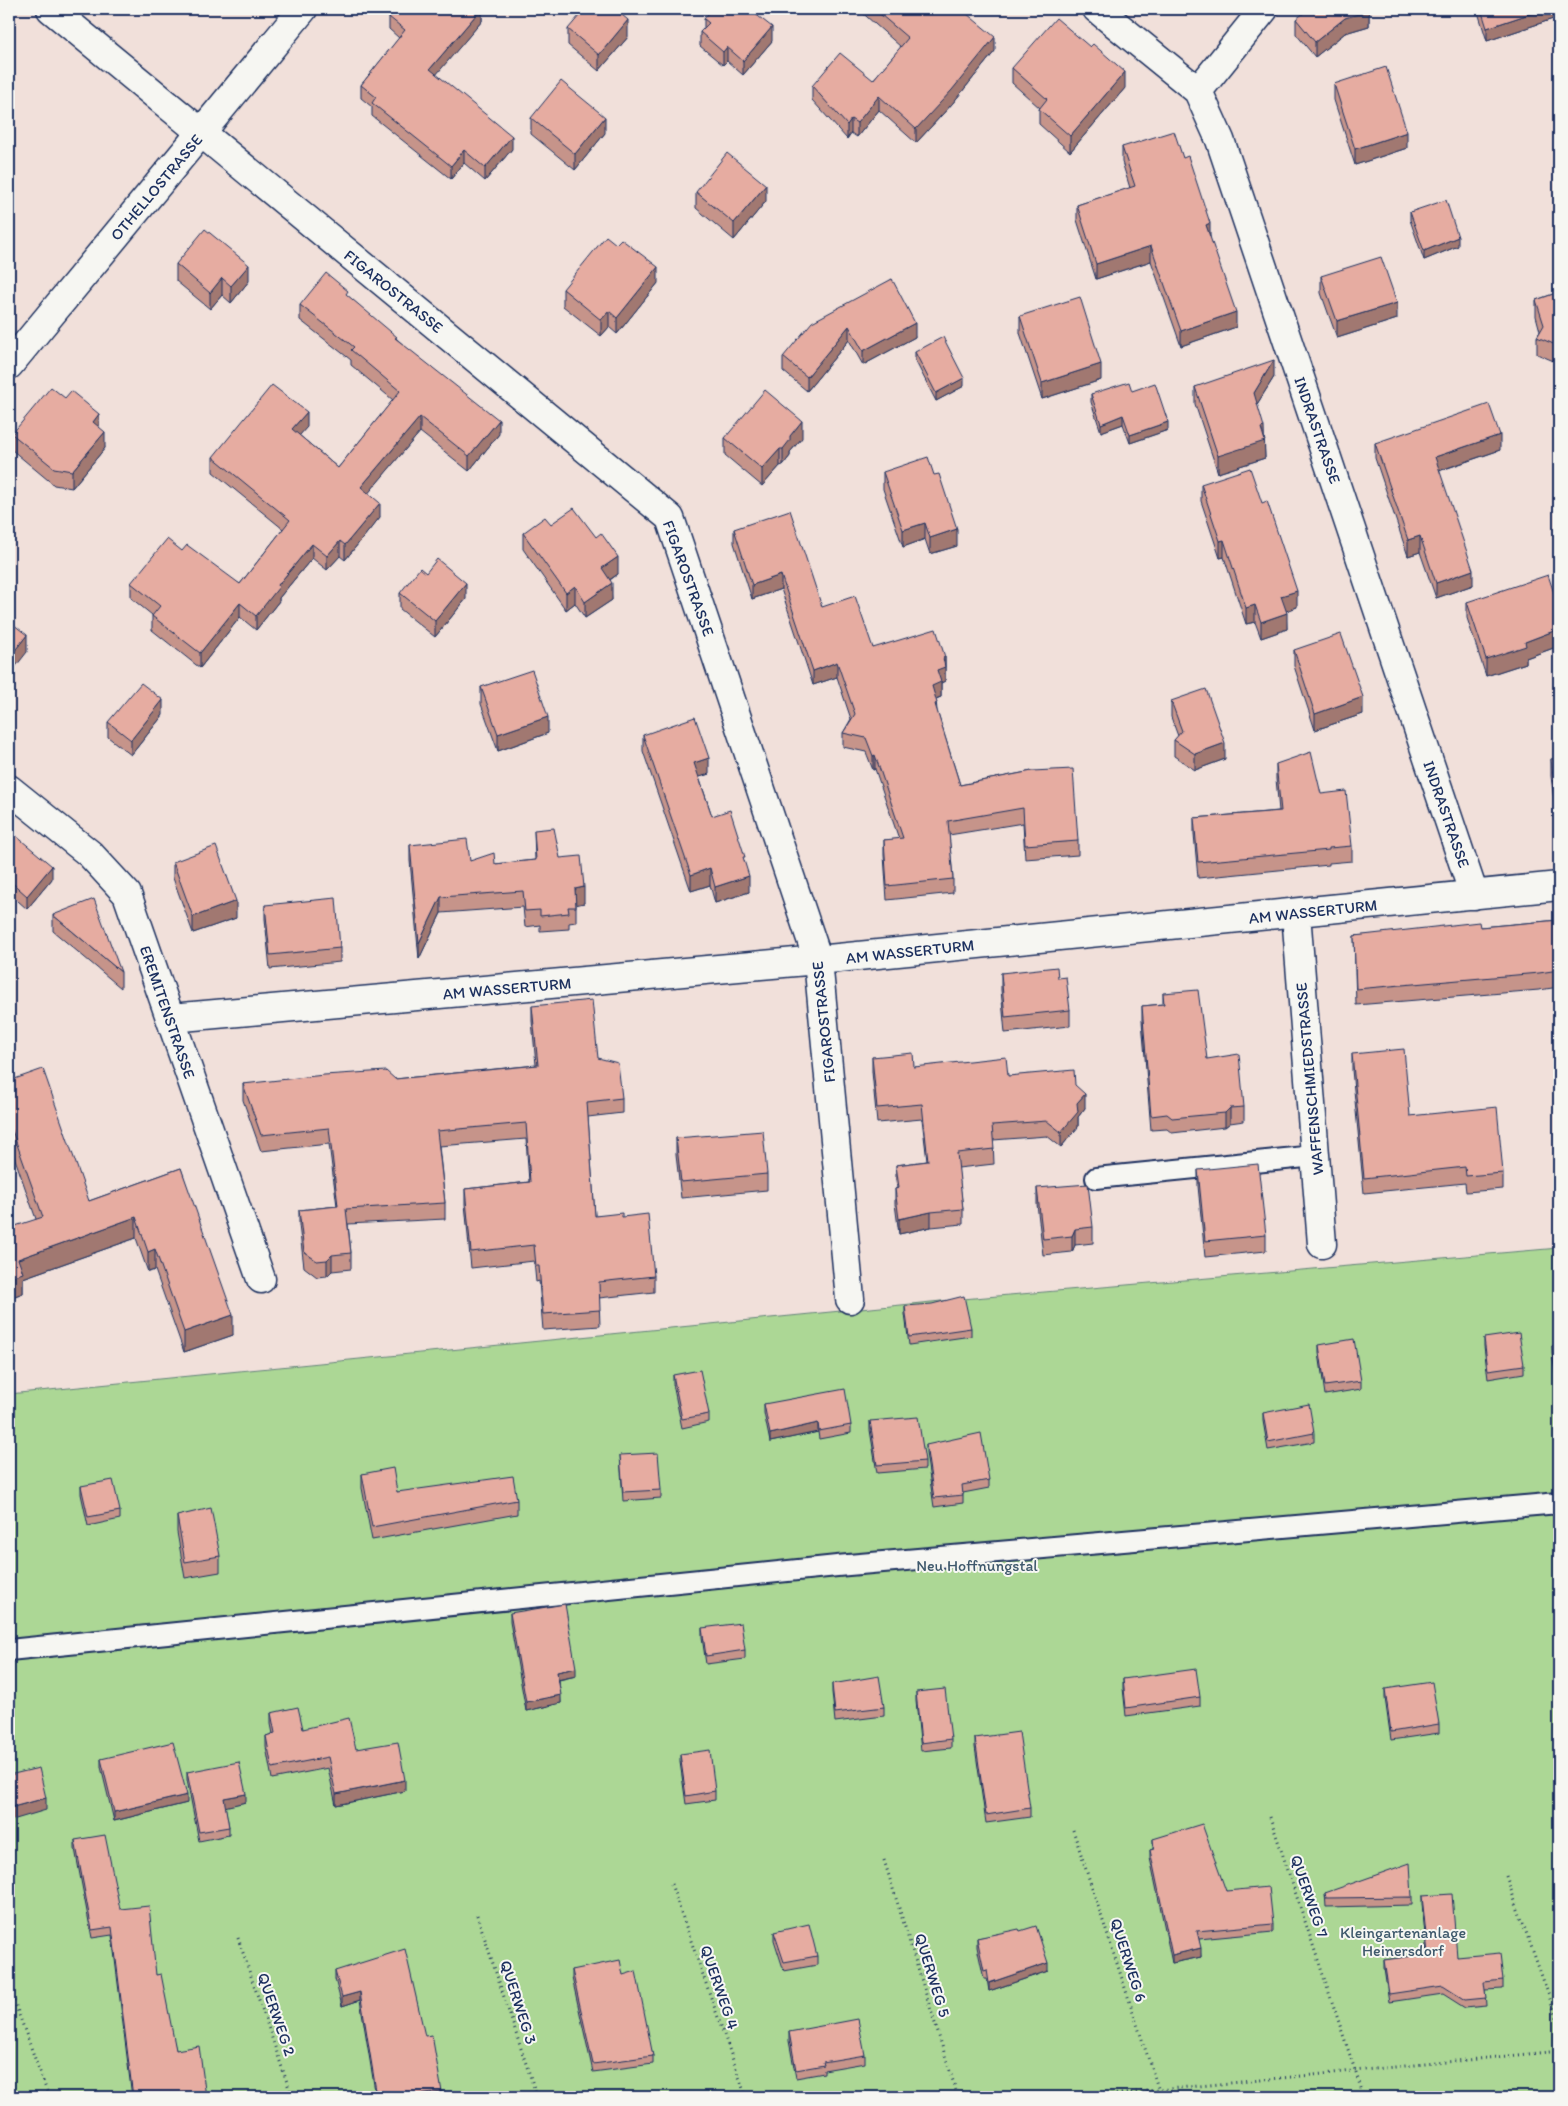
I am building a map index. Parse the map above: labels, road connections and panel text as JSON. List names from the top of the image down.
{
  "streets": {
    "street": [
      "OTHELLOSTRASSE",
      "FIGAROSTRASSE",
      "INDRASTRASSE",
      "AM WASSERTURM",
      "EREMITENSTRASSE",
      "WAFFENSCHMIEDSTRASSE"
    ],
    "path": [
      "QUERWEG 7",
      "QUERWEG 6",
      "QUERWEG 5",
      "QUERWEG 4",
      "QUERWEG 3",
      "QUERWEG 2"
    ]
  },
  "crossings": [
    ["OTHELLOSTRASSE", "FIGAROSTRASSE"],
    ["FIGAROSTRASSE", "AM WASSERTURM"],
    ["INDRASTRASSE", "AM WASSERTURM"],
    ["AM WASSERTURM", "EREMITENSTRASSE"],
    ["AM WASSERTURM", "WAFFENSCHMIEDSTRASSE"]
  ],
  "parks": ["Neu Hoffnungstal", "Kleingartenanlage Heinersdorf"]
}
